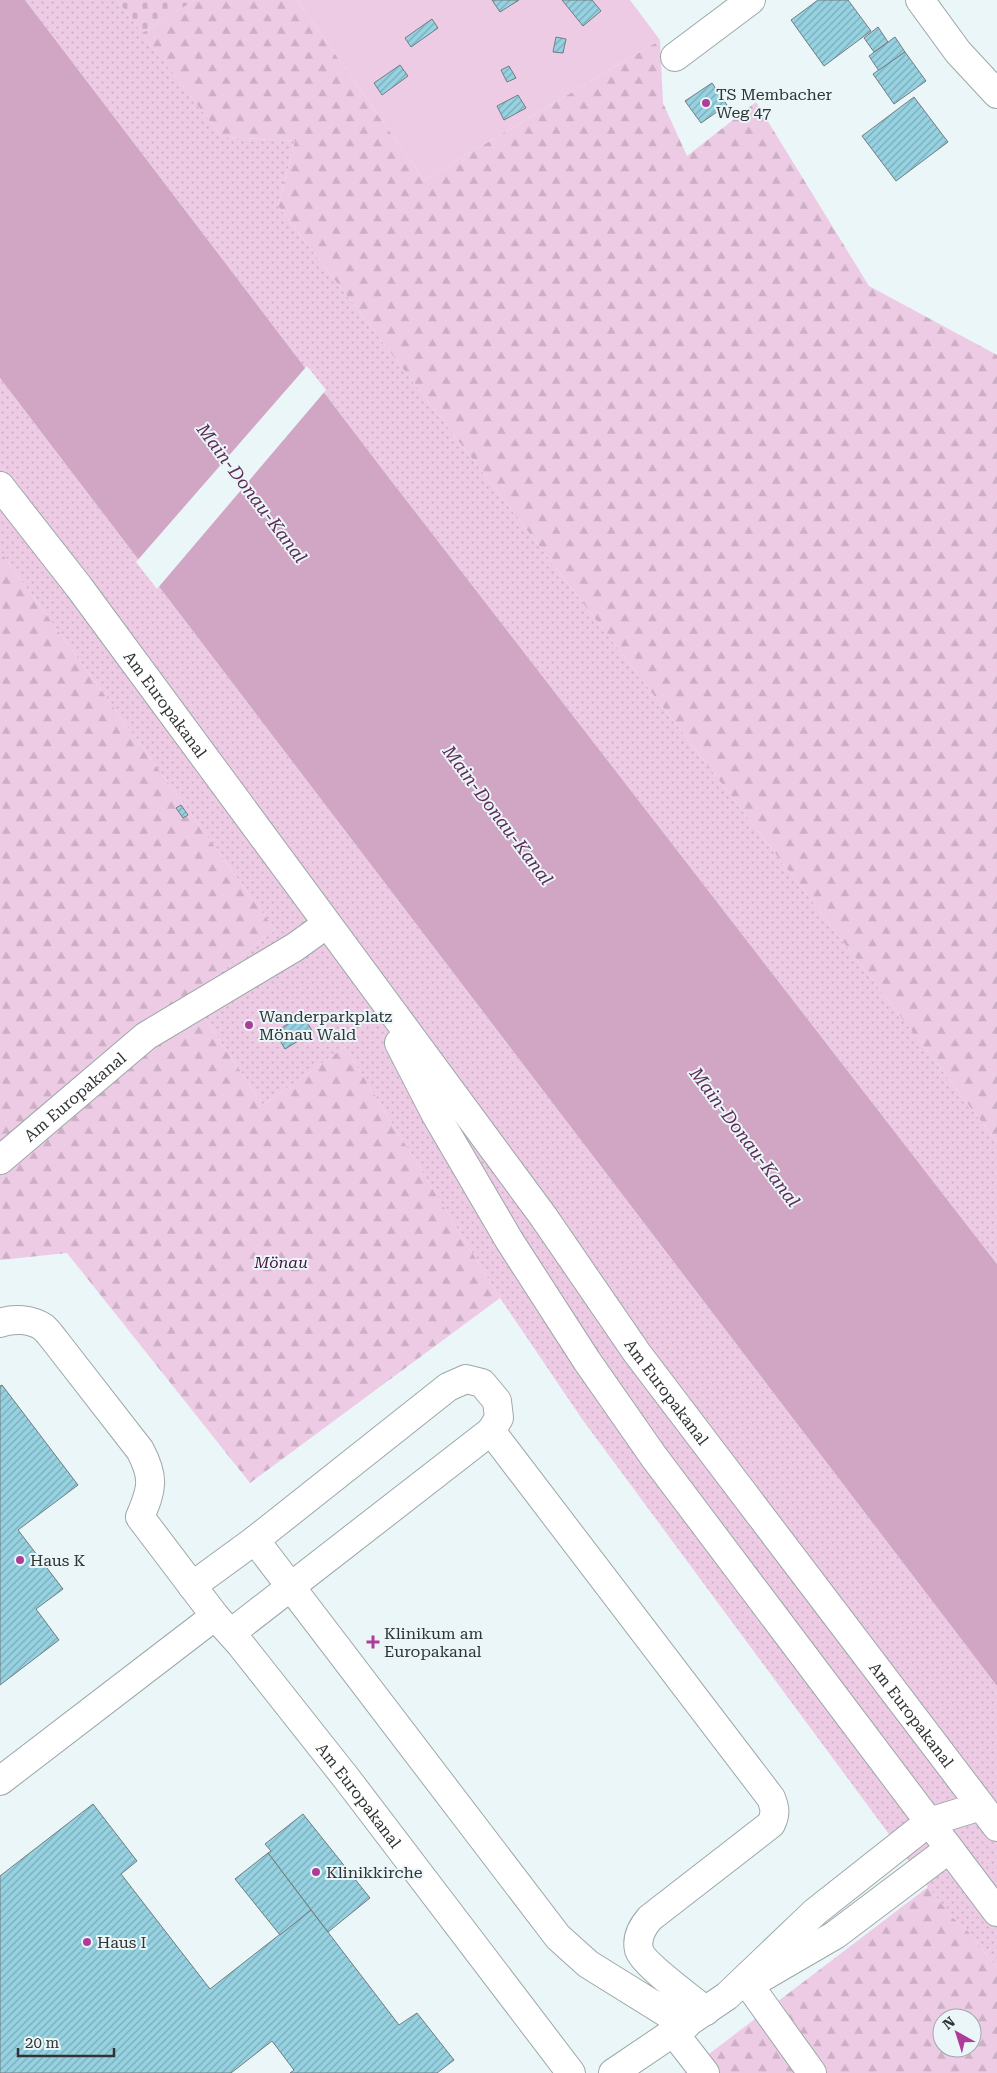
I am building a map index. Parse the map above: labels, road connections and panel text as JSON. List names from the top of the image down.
{
  "streets": {
    "main road": ["Am Europakanal"]
  },
  "water": ["Main-Donau-Kanal"],
  "parks": ["Mönau"],
  "places": {
    "other": [
      "TS Membacher Weg 47",
      "Wanderparkplatz Mönau Wald",
      "Haus K",
      "Klinikkirche",
      "Haus I"
    ],
    "health": ["Klinikum am Europakanal"]
  },
  "scale_bar": "20 m",
  "north": "top left"
}
